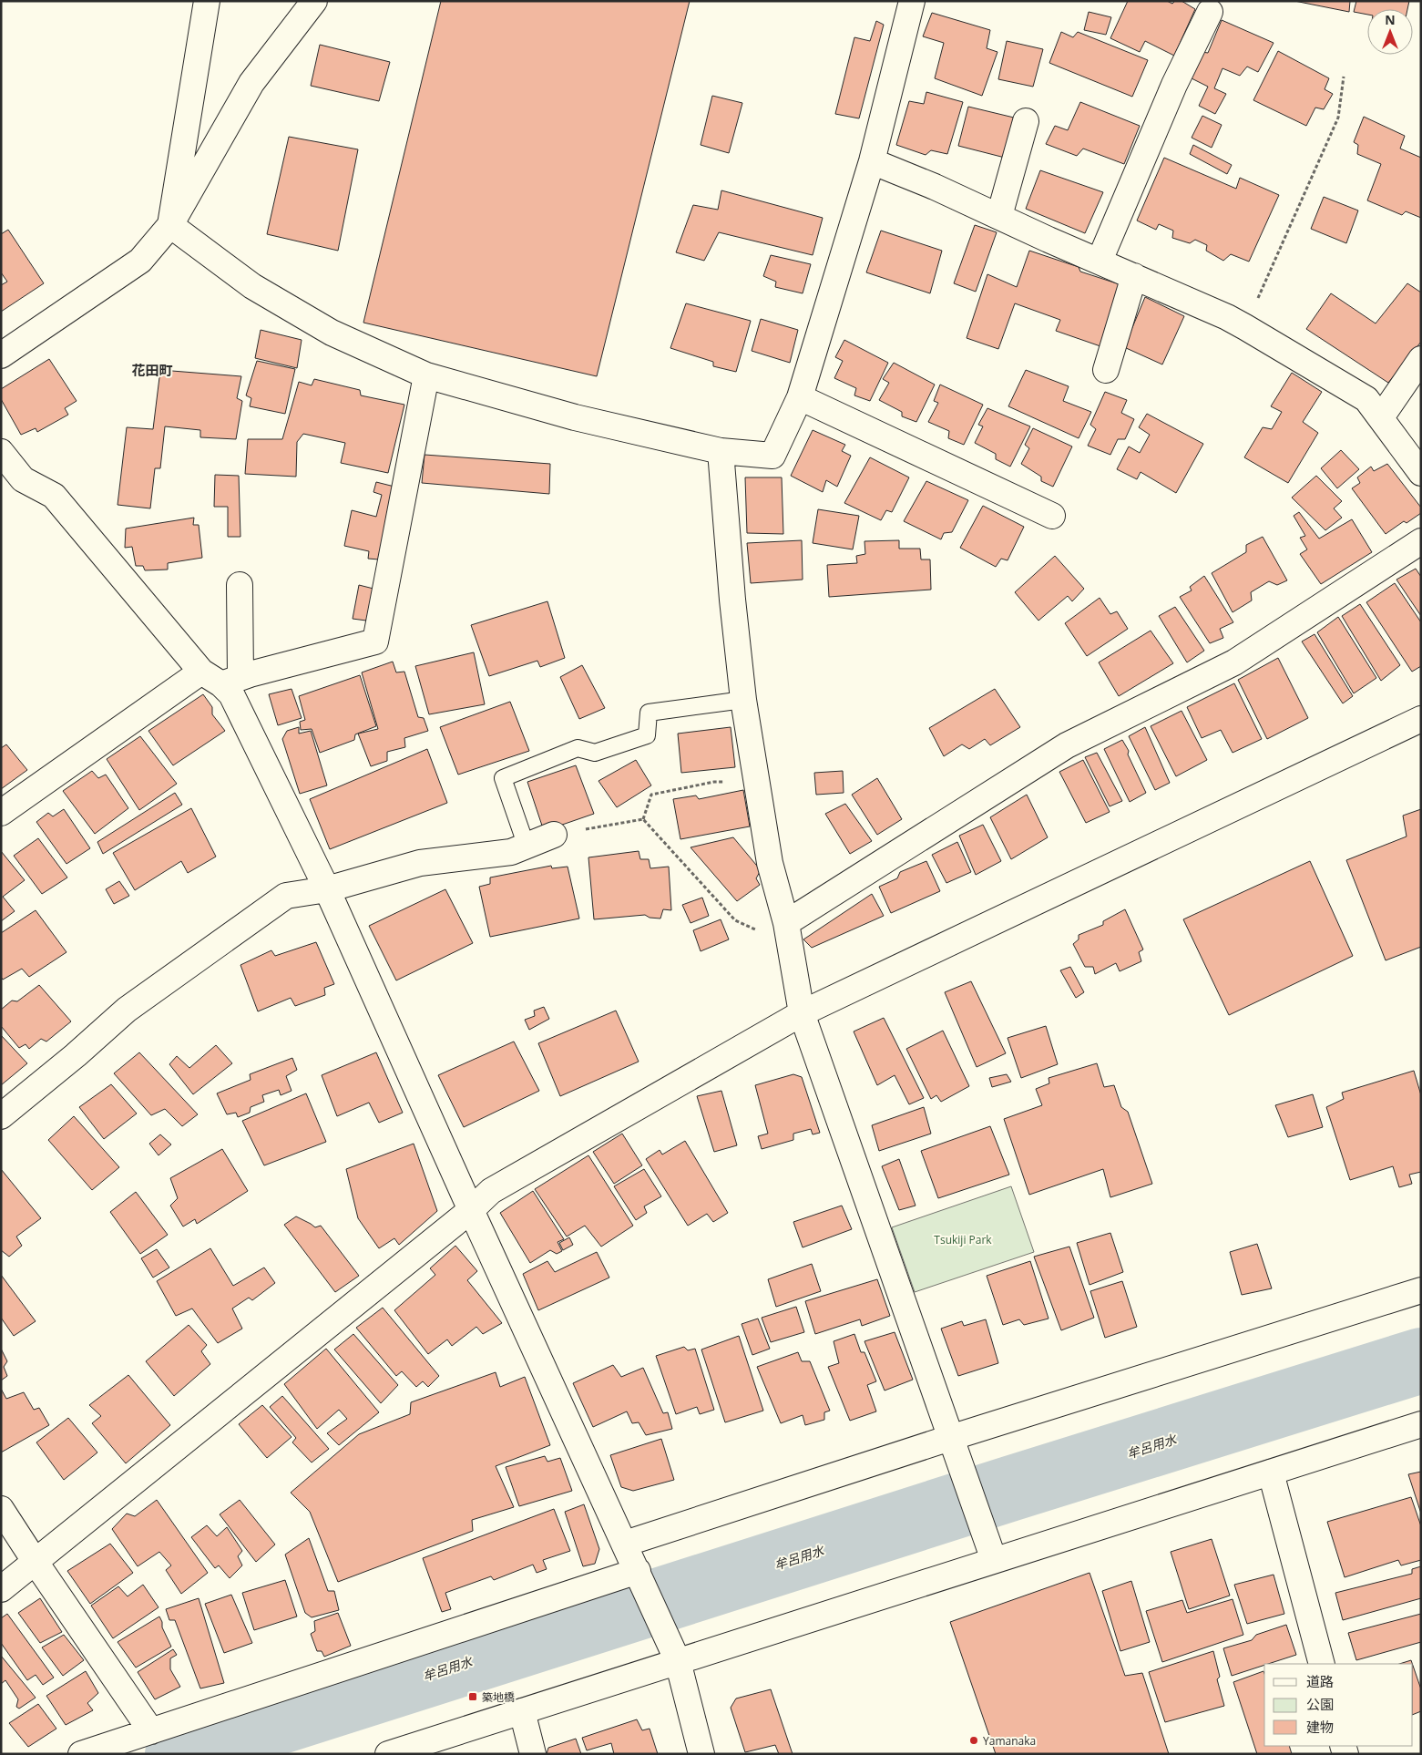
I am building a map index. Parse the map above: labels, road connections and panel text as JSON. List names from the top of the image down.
{
  "districts": ["花田町"],
  "water": ["牟呂用水"],
  "parks": ["Tsukiji Park"],
  "places": {
    "transit": ["築地橋"],
    "other": ["Yamanaka"]
  },
  "legend": ["道路", "公園", "建物"],
  "north": "top"
}
